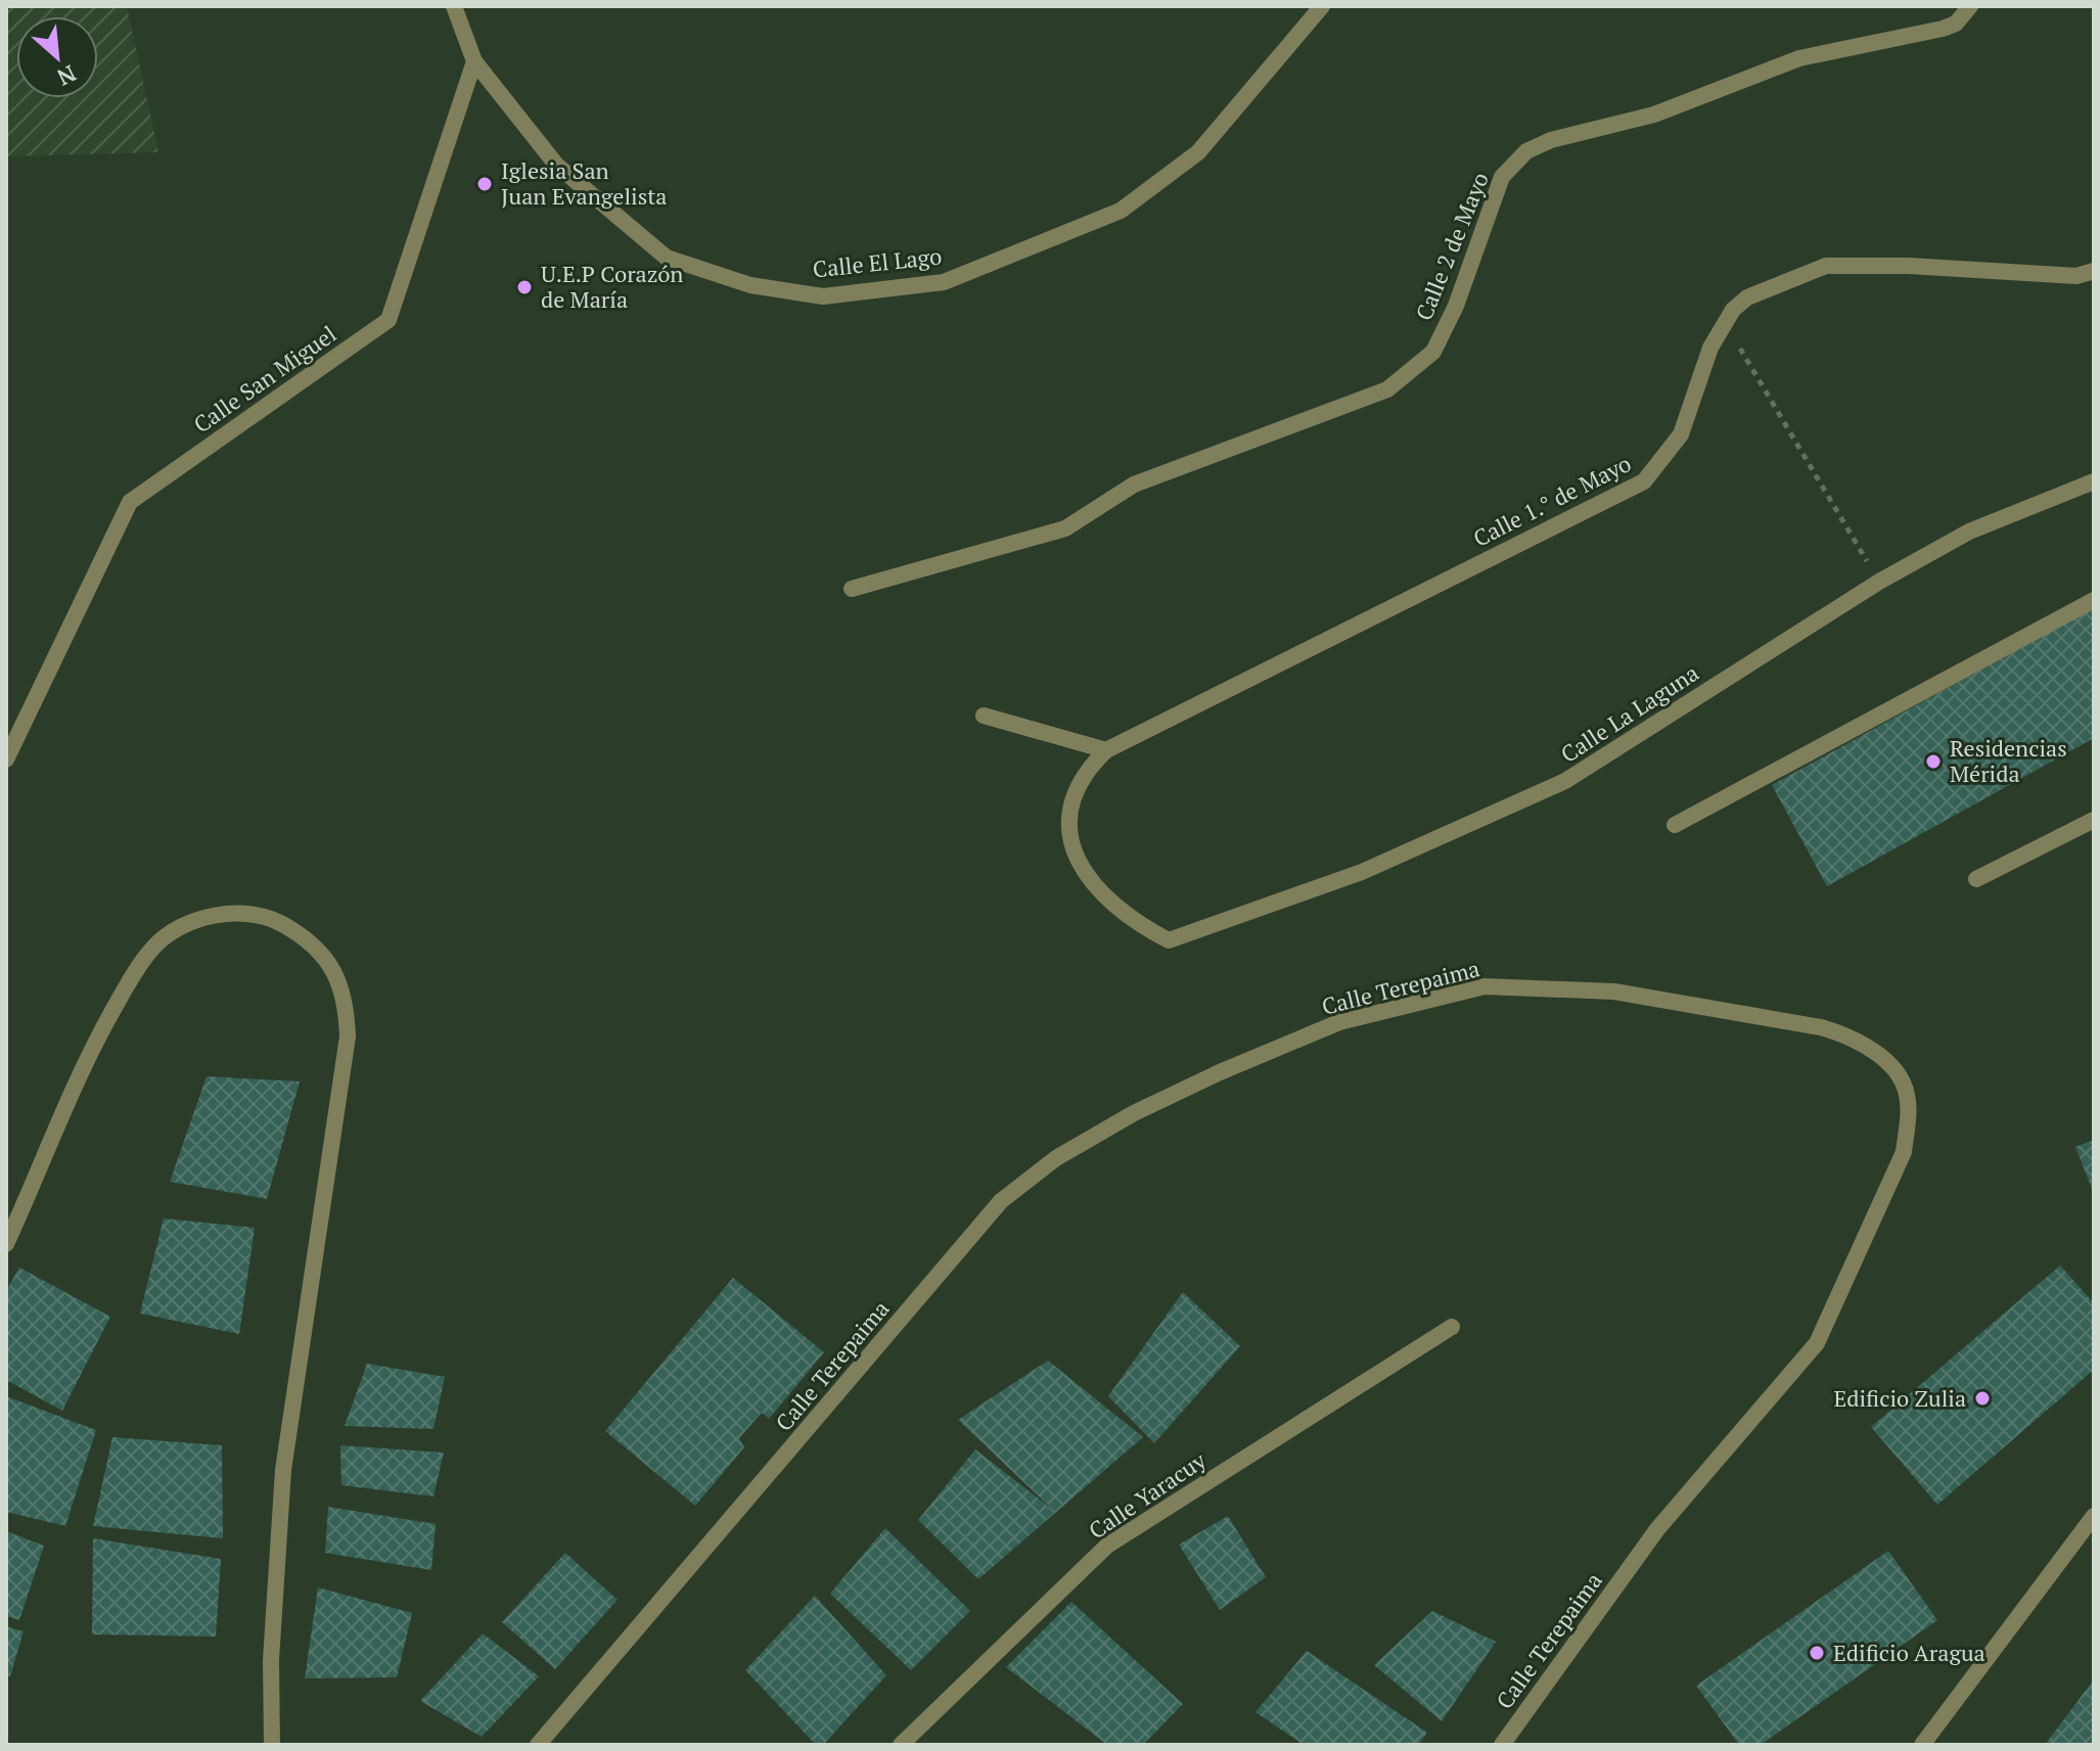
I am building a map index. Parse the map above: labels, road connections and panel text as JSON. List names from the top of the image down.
{
  "streets": {
    "street": [
      "Calle 2 de Mayo",
      "Calle El Lago",
      "Calle San Miguel",
      "Calle 1.° de Mayo",
      "Calle La Laguna",
      "Calle Terepaima",
      "Calle Yaracuy"
    ]
  },
  "crossings": [
    ["Calle El Lago", "Calle San Miguel"],
    ["Calle 1.° de Mayo", "Calle La Laguna"]
  ],
  "places": [
    "Iglesia San Juan Evangelista",
    "U.E.P Corazón de María",
    "Residencias Mérida",
    "Edificio Zulia",
    "Edificio Aragua"
  ],
  "north": "bottom right"
}
